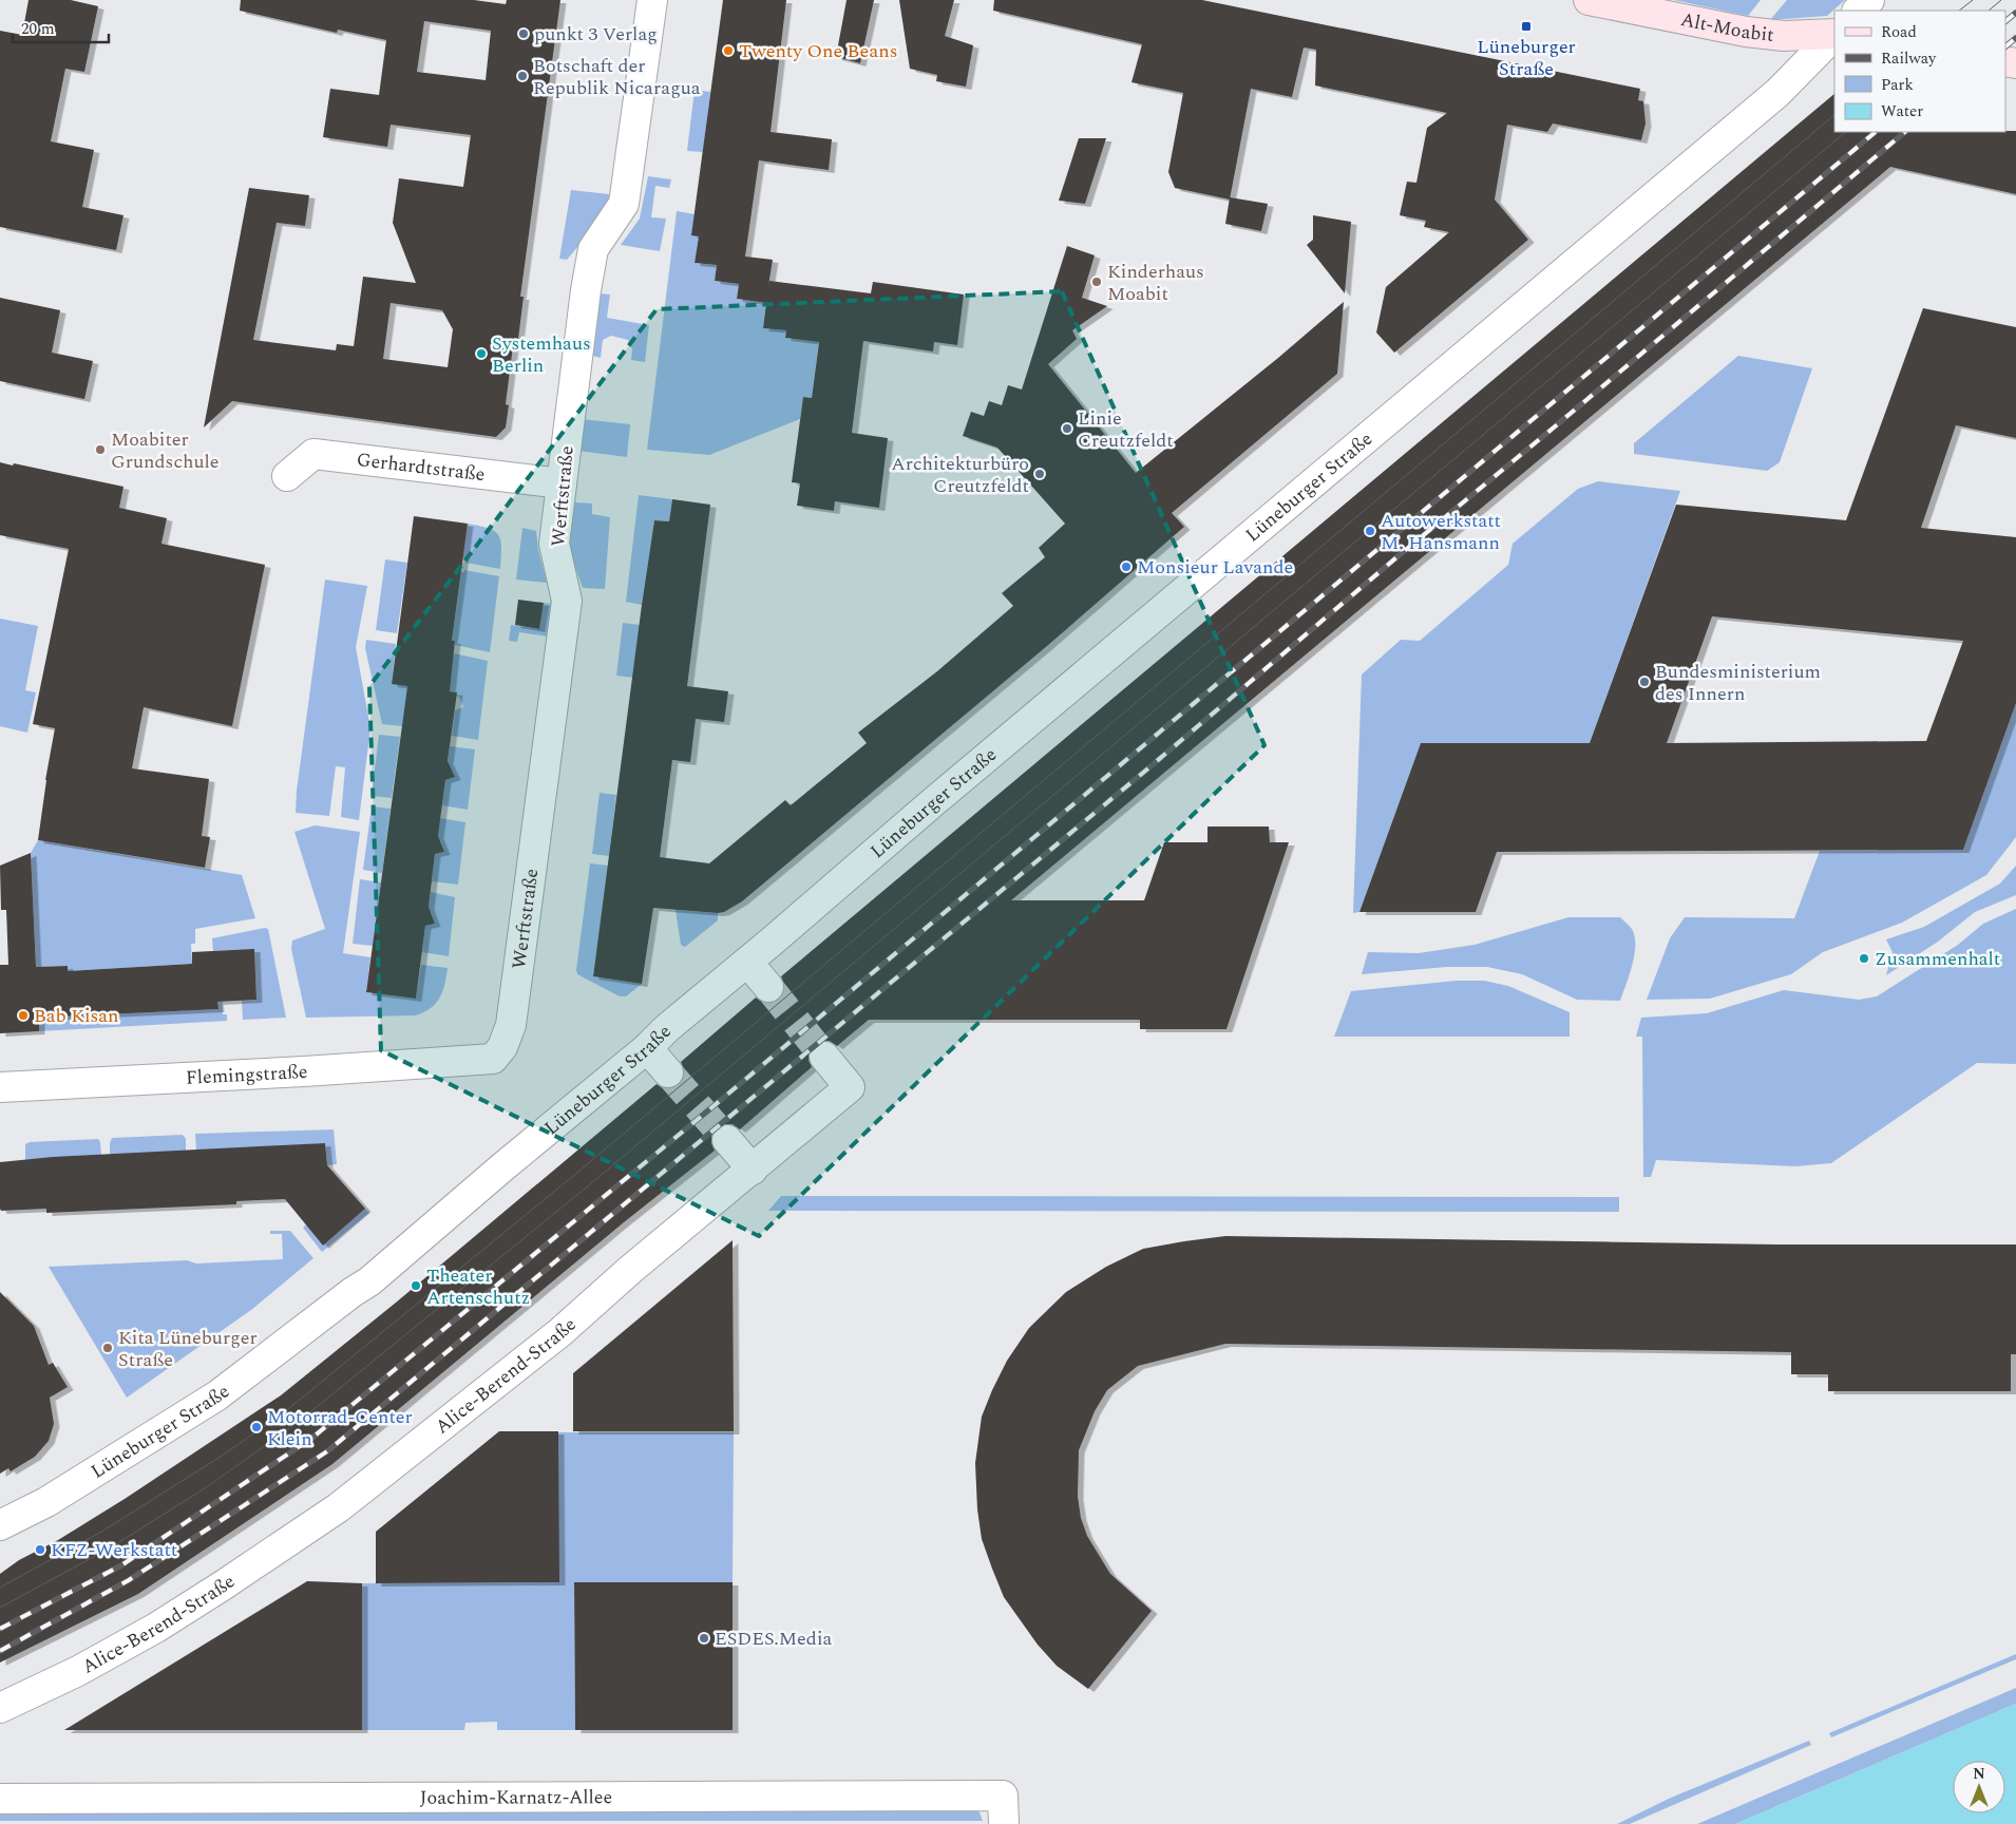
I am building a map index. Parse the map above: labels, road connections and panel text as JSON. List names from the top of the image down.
{
  "streets": {
    "street": [
      "Alt-Moabit",
      "Gerhardtstraße",
      "Lüneburger Straße",
      "Werftstraße",
      "Flemingstraße",
      "Alice-Berend-Straße",
      "Joachim-Karnatz-Allee"
    ]
  },
  "crossings": [
    ["Gerhardtstraße", "Werftstraße"],
    ["Werftstraße", "Flemingstraße"]
  ],
  "places": {
    "transit": ["Lüneburger Straße"],
    "other": [
      "punkt 3 Verlag",
      "Twenty One Beans",
      "Botschaft der Republik Nicaragua",
      "Kinderhaus Moabit",
      "Systemhaus Berlin",
      "Linie Creutzfeldt",
      "Moabiter Grundschule",
      "Architekturbüro Creutzfeldt",
      "Autowerkstatt M. Hansmann",
      "Monsieur Lavande",
      "Bundesministerium des Innern",
      "Zusammenhalt",
      "Bab Kisan",
      "Theater Artenschutz",
      "Kita Lüneburger Straße",
      "Motorrad-Center Klein",
      "KFZ-Werkstatt",
      "ESDES.Media"
    ]
  },
  "legend": [
    "Road",
    "Railway",
    "Park",
    "Water"
  ],
  "scale_bar": "20 m",
  "north": "top"
}
